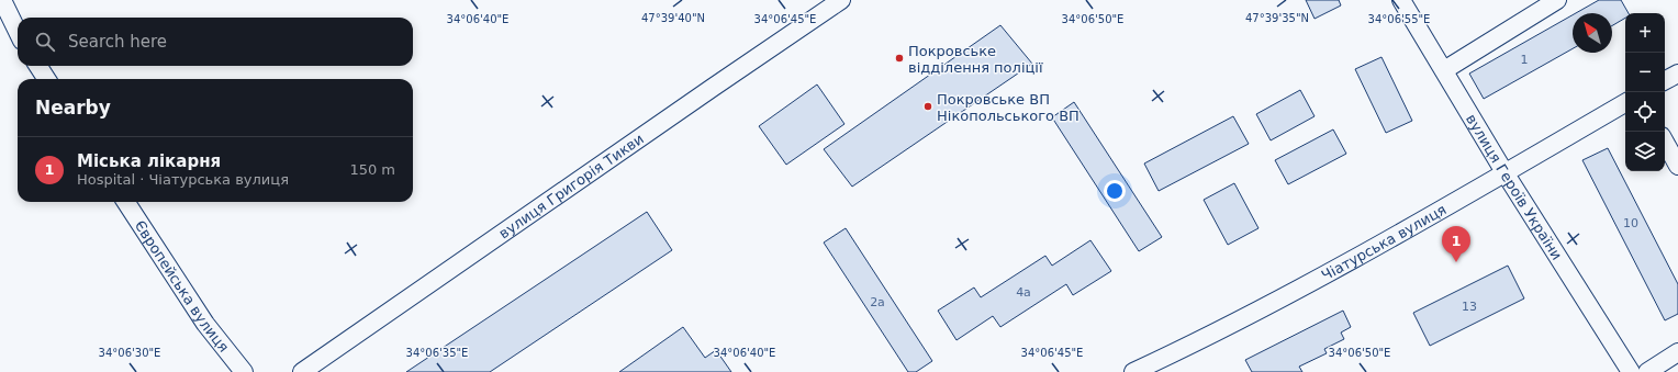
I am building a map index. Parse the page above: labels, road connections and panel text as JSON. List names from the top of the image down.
{
  "streets": {
    "street": [
      "вулиця Григорія Тикви",
      "вулиця Героїв України",
      "Чіатурська вулиця",
      "Європейська вулиця"
    ]
  },
  "crossings": [
    ["вулиця Героїв України", "Чіатурська вулиця"]
  ],
  "places": ["Покровське відділення поліції", "Покровське ВП Нікопольського ВП"],
  "house_numbers": [
    "1",
    "10",
    "4а",
    "2а",
    "13"
  ],
  "north": "top left",
  "page": {
    "map_buttons": ["+", "−"],
    "search": "Search here",
    "heading": "Nearby",
    "list": [
      {
        "mark": "1",
        "name": "Мiська лiкарня",
        "note": "Hospital · Чіатурська вулиця",
        "value": "150 m"
      }
    ],
    "pins": "1"
  },
  "coordinates": [
    "47°39'40\"N",
    "47°39'35\"N",
    "34°06'40\"E",
    "34°06'45\"E",
    "34°06'50\"E",
    "34°06'55\"E",
    "34°06'30\"E",
    "34°06'35\"E"
  ]
}
